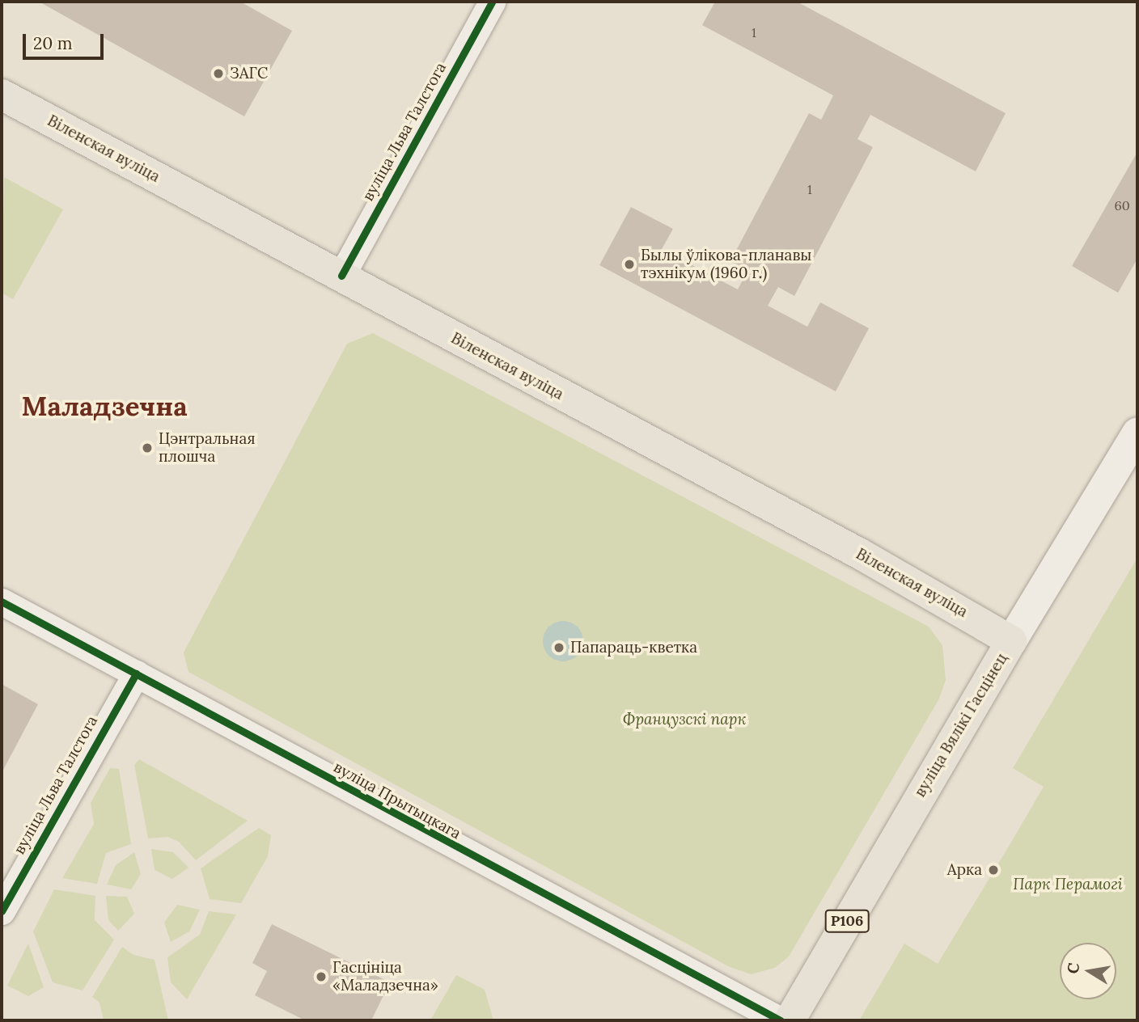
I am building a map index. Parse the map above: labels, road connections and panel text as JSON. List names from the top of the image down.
{
  "streets": {
    "main road": ["Віленская вуліца", "вуліца Вялікі Гасцінец", "Р106"],
    "street": ["вуліца Льва Талстога", "вуліца Прытыцкага"]
  },
  "crossings": [
    ["вуліца Льва Талстога", "Віленская вуліца"],
    ["вуліца Льва Талстога", "вуліца Прытыцкага"],
    ["Віленская вуліца", "вуліца Вялікі Гасцінец"]
  ],
  "districts": ["Маладзечна"],
  "parks": ["Французскі парк", "Парк Перамогі"],
  "places": [
    "ЗАГС",
    "Былы ўлікова-планавы тэхнікум (1960 г.)",
    "Цэнтральная плошча",
    "Папараць-кветка",
    "Арка",
    "Гасцініца «Маладзечна»"
  ],
  "house_numbers": ["1", "1", "60"],
  "scale_bar": "20 m",
  "north": "left"
}
